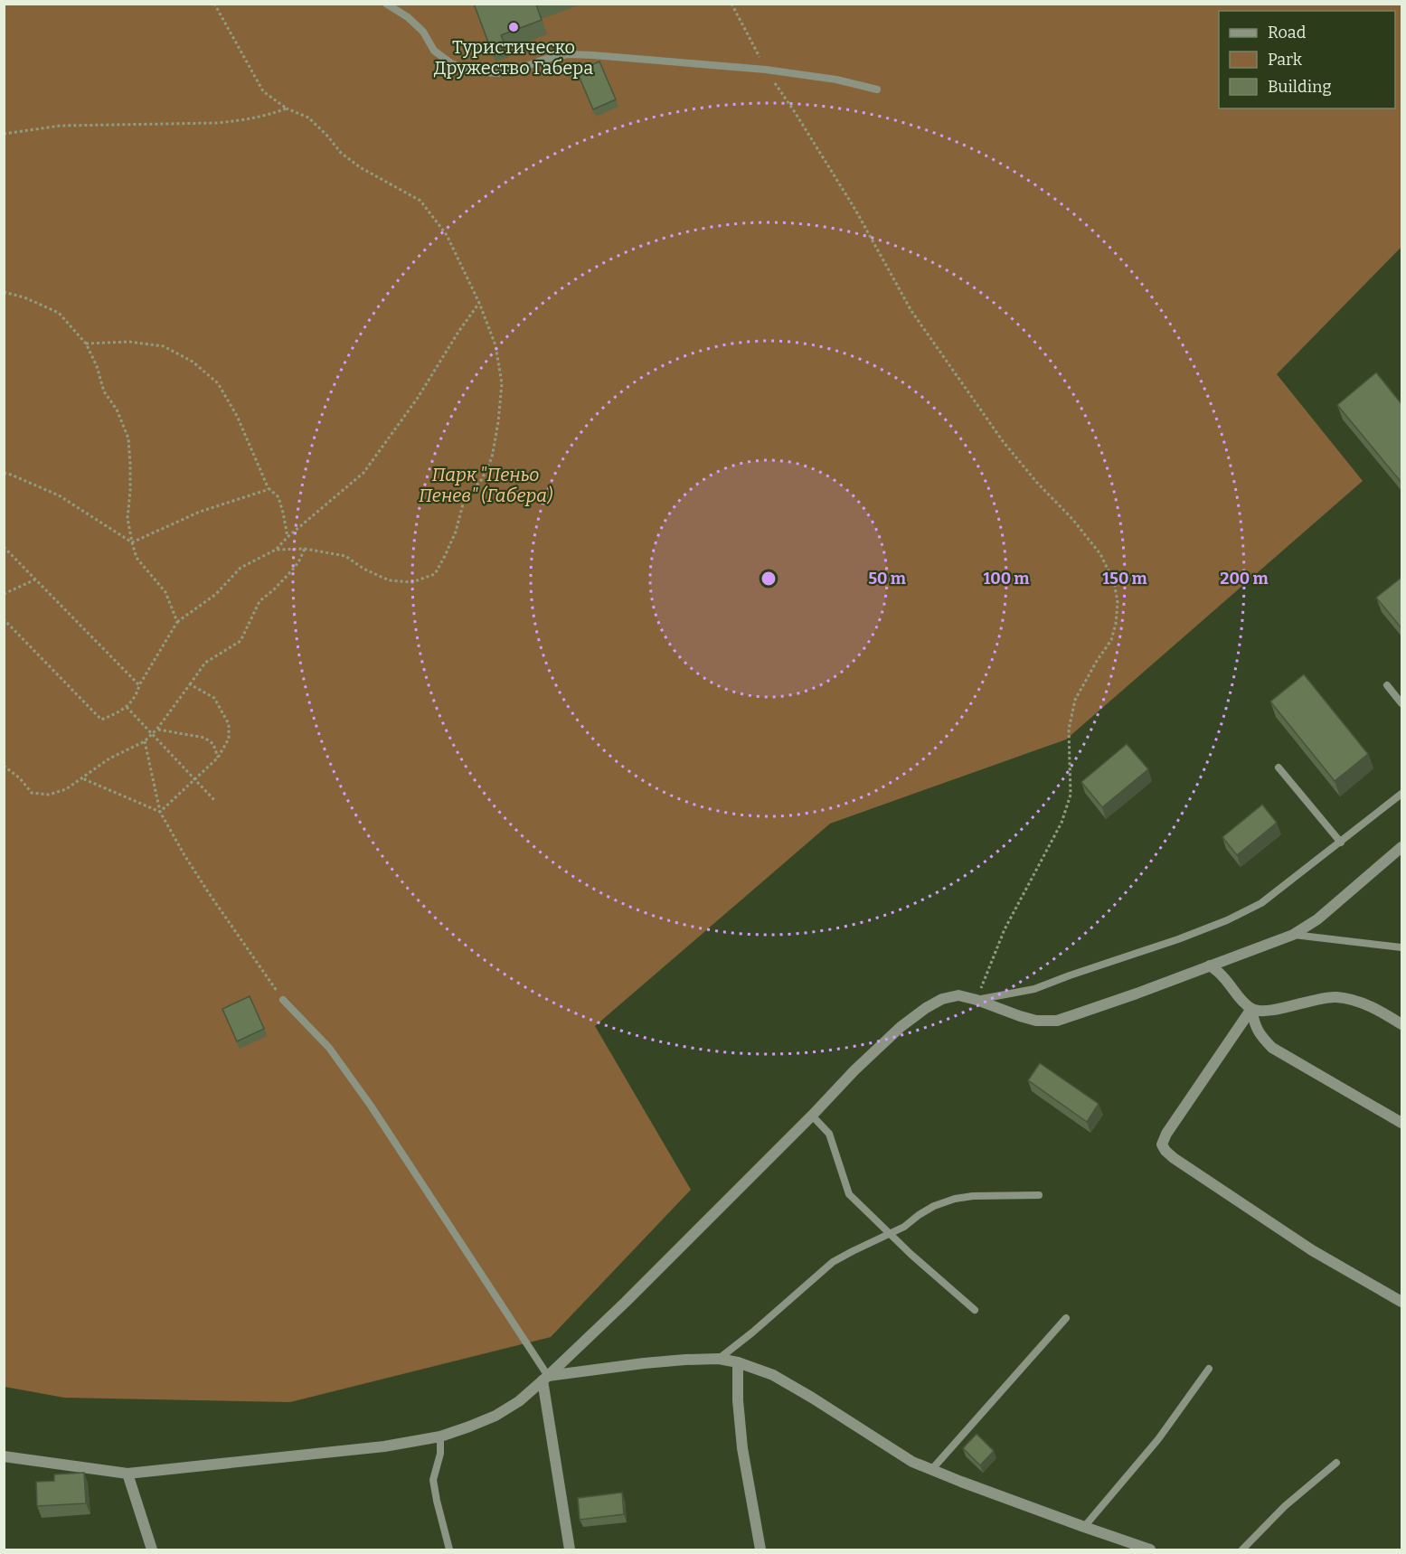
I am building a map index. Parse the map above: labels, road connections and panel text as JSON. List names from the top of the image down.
{
  "parks": ["Парк \"Пеньо Пенев\" (Габера)"],
  "places": ["Туристическо Дружество Габера"],
  "legend": ["Road", "Park", "Building"],
  "rings": [
    "50 m",
    "100 m",
    "150 m",
    "200 m"
  ]
}
